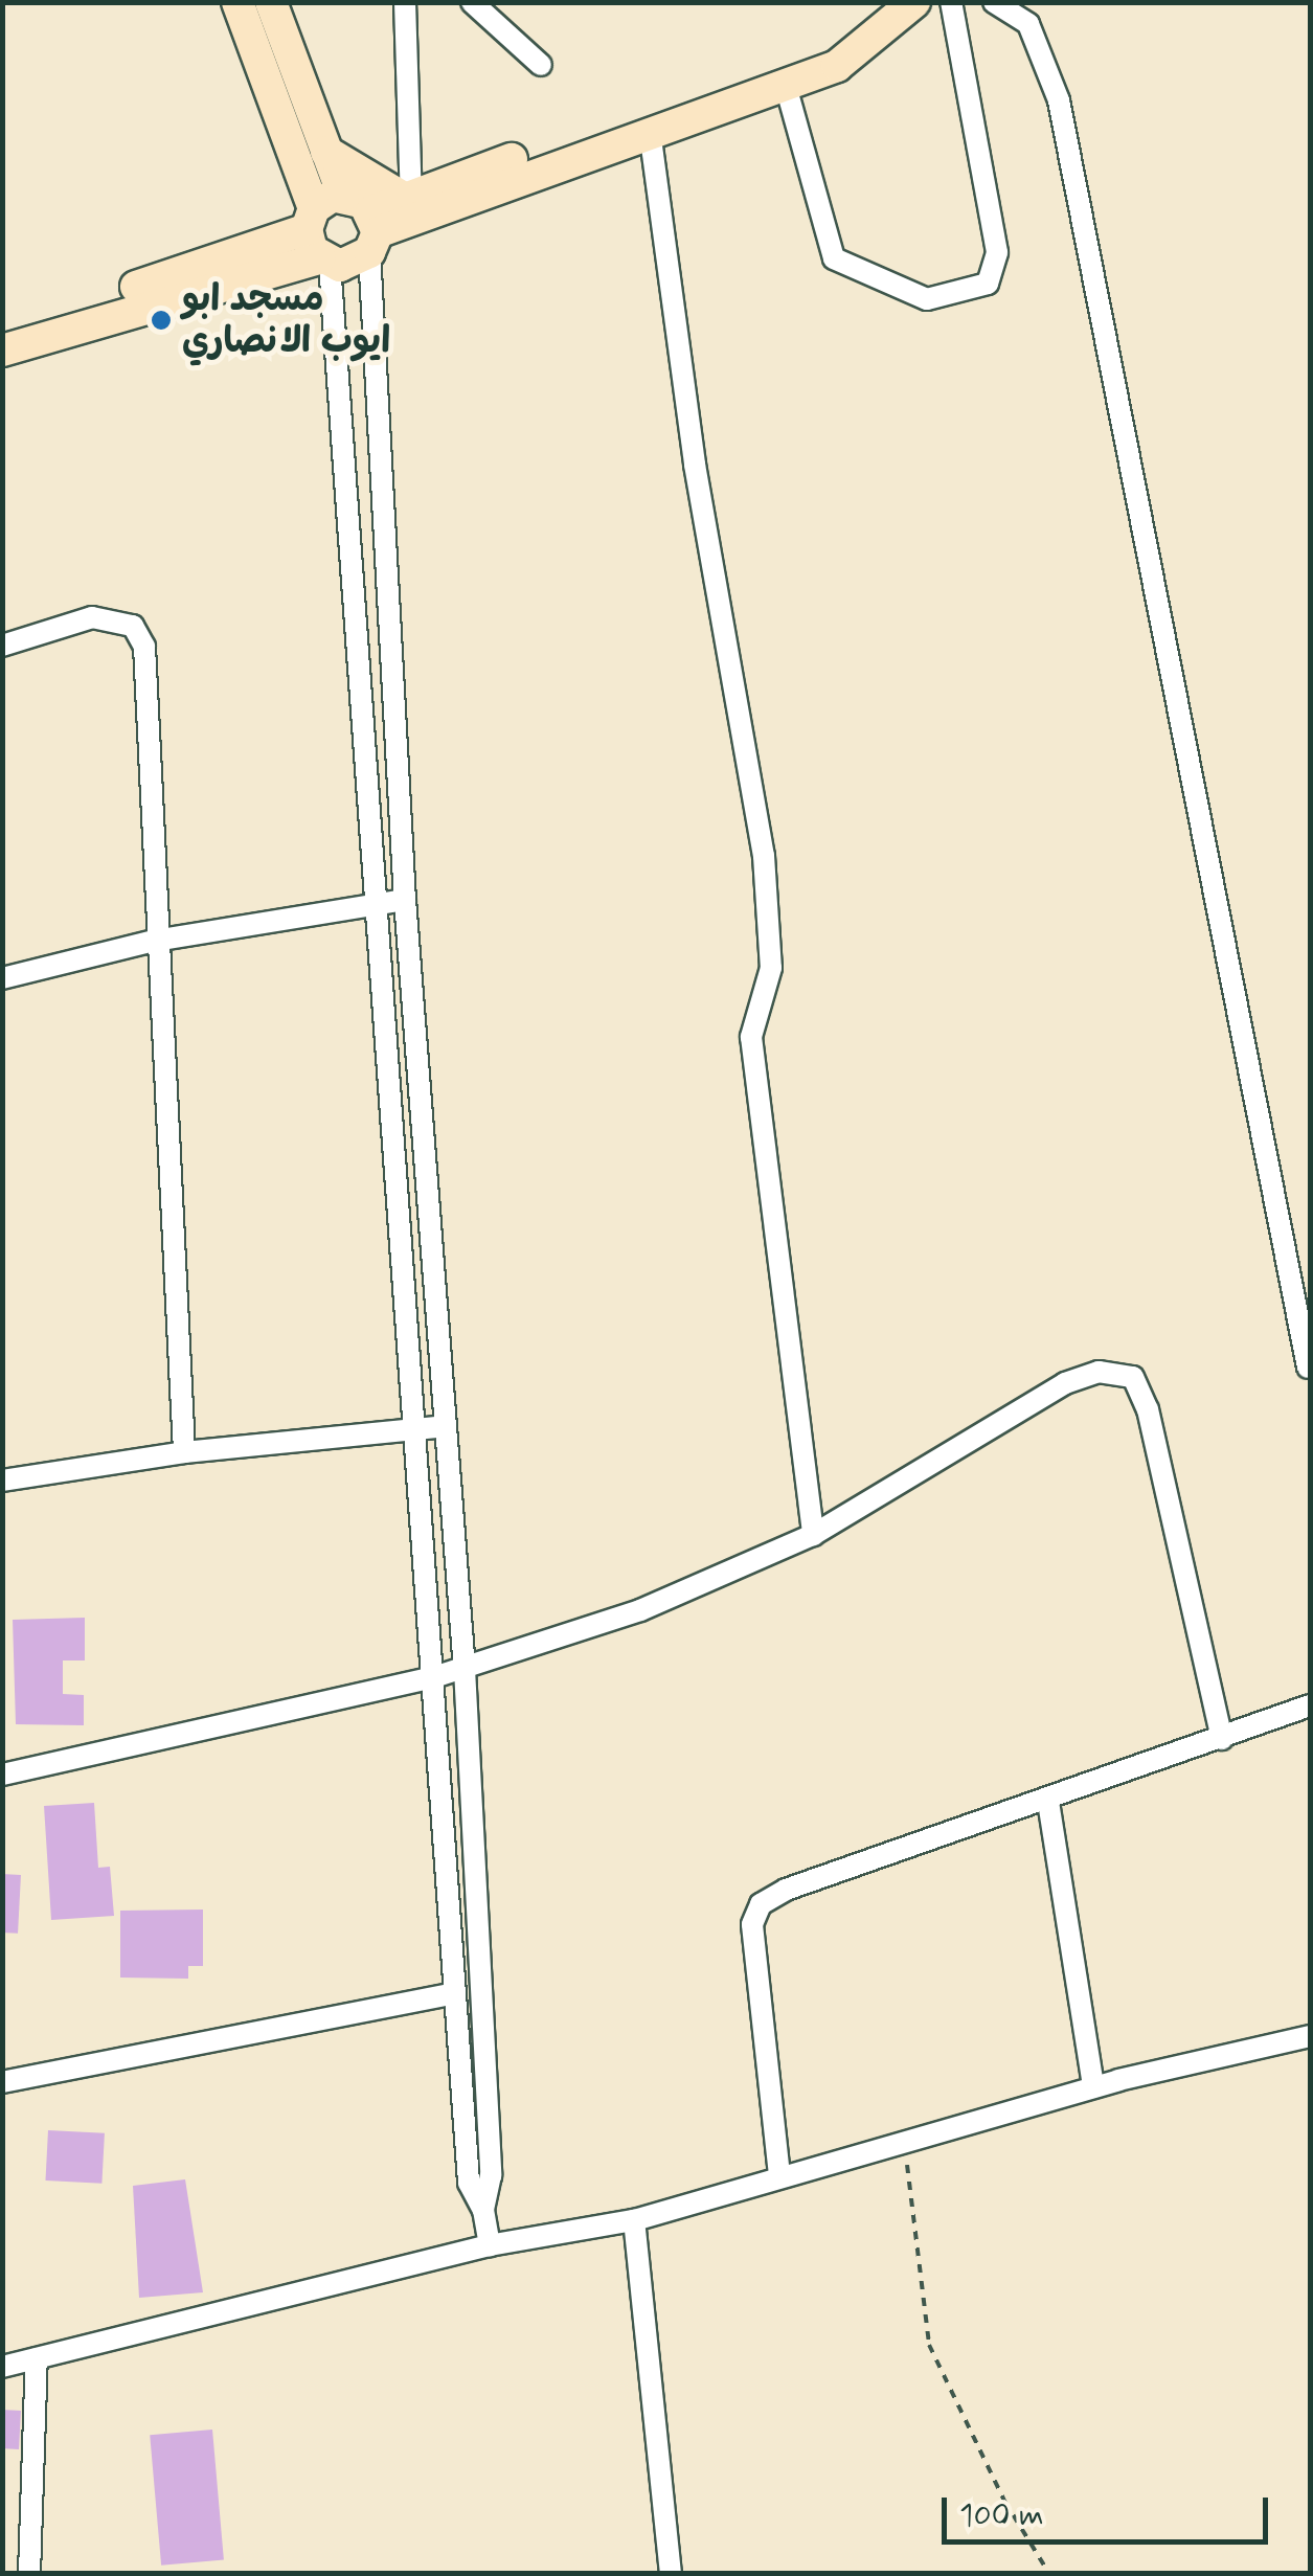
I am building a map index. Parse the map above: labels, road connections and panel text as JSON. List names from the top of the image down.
{
  "places": ["مسجد ابو ايوب الانصاري"],
  "scale_bar": "100 m"
}
